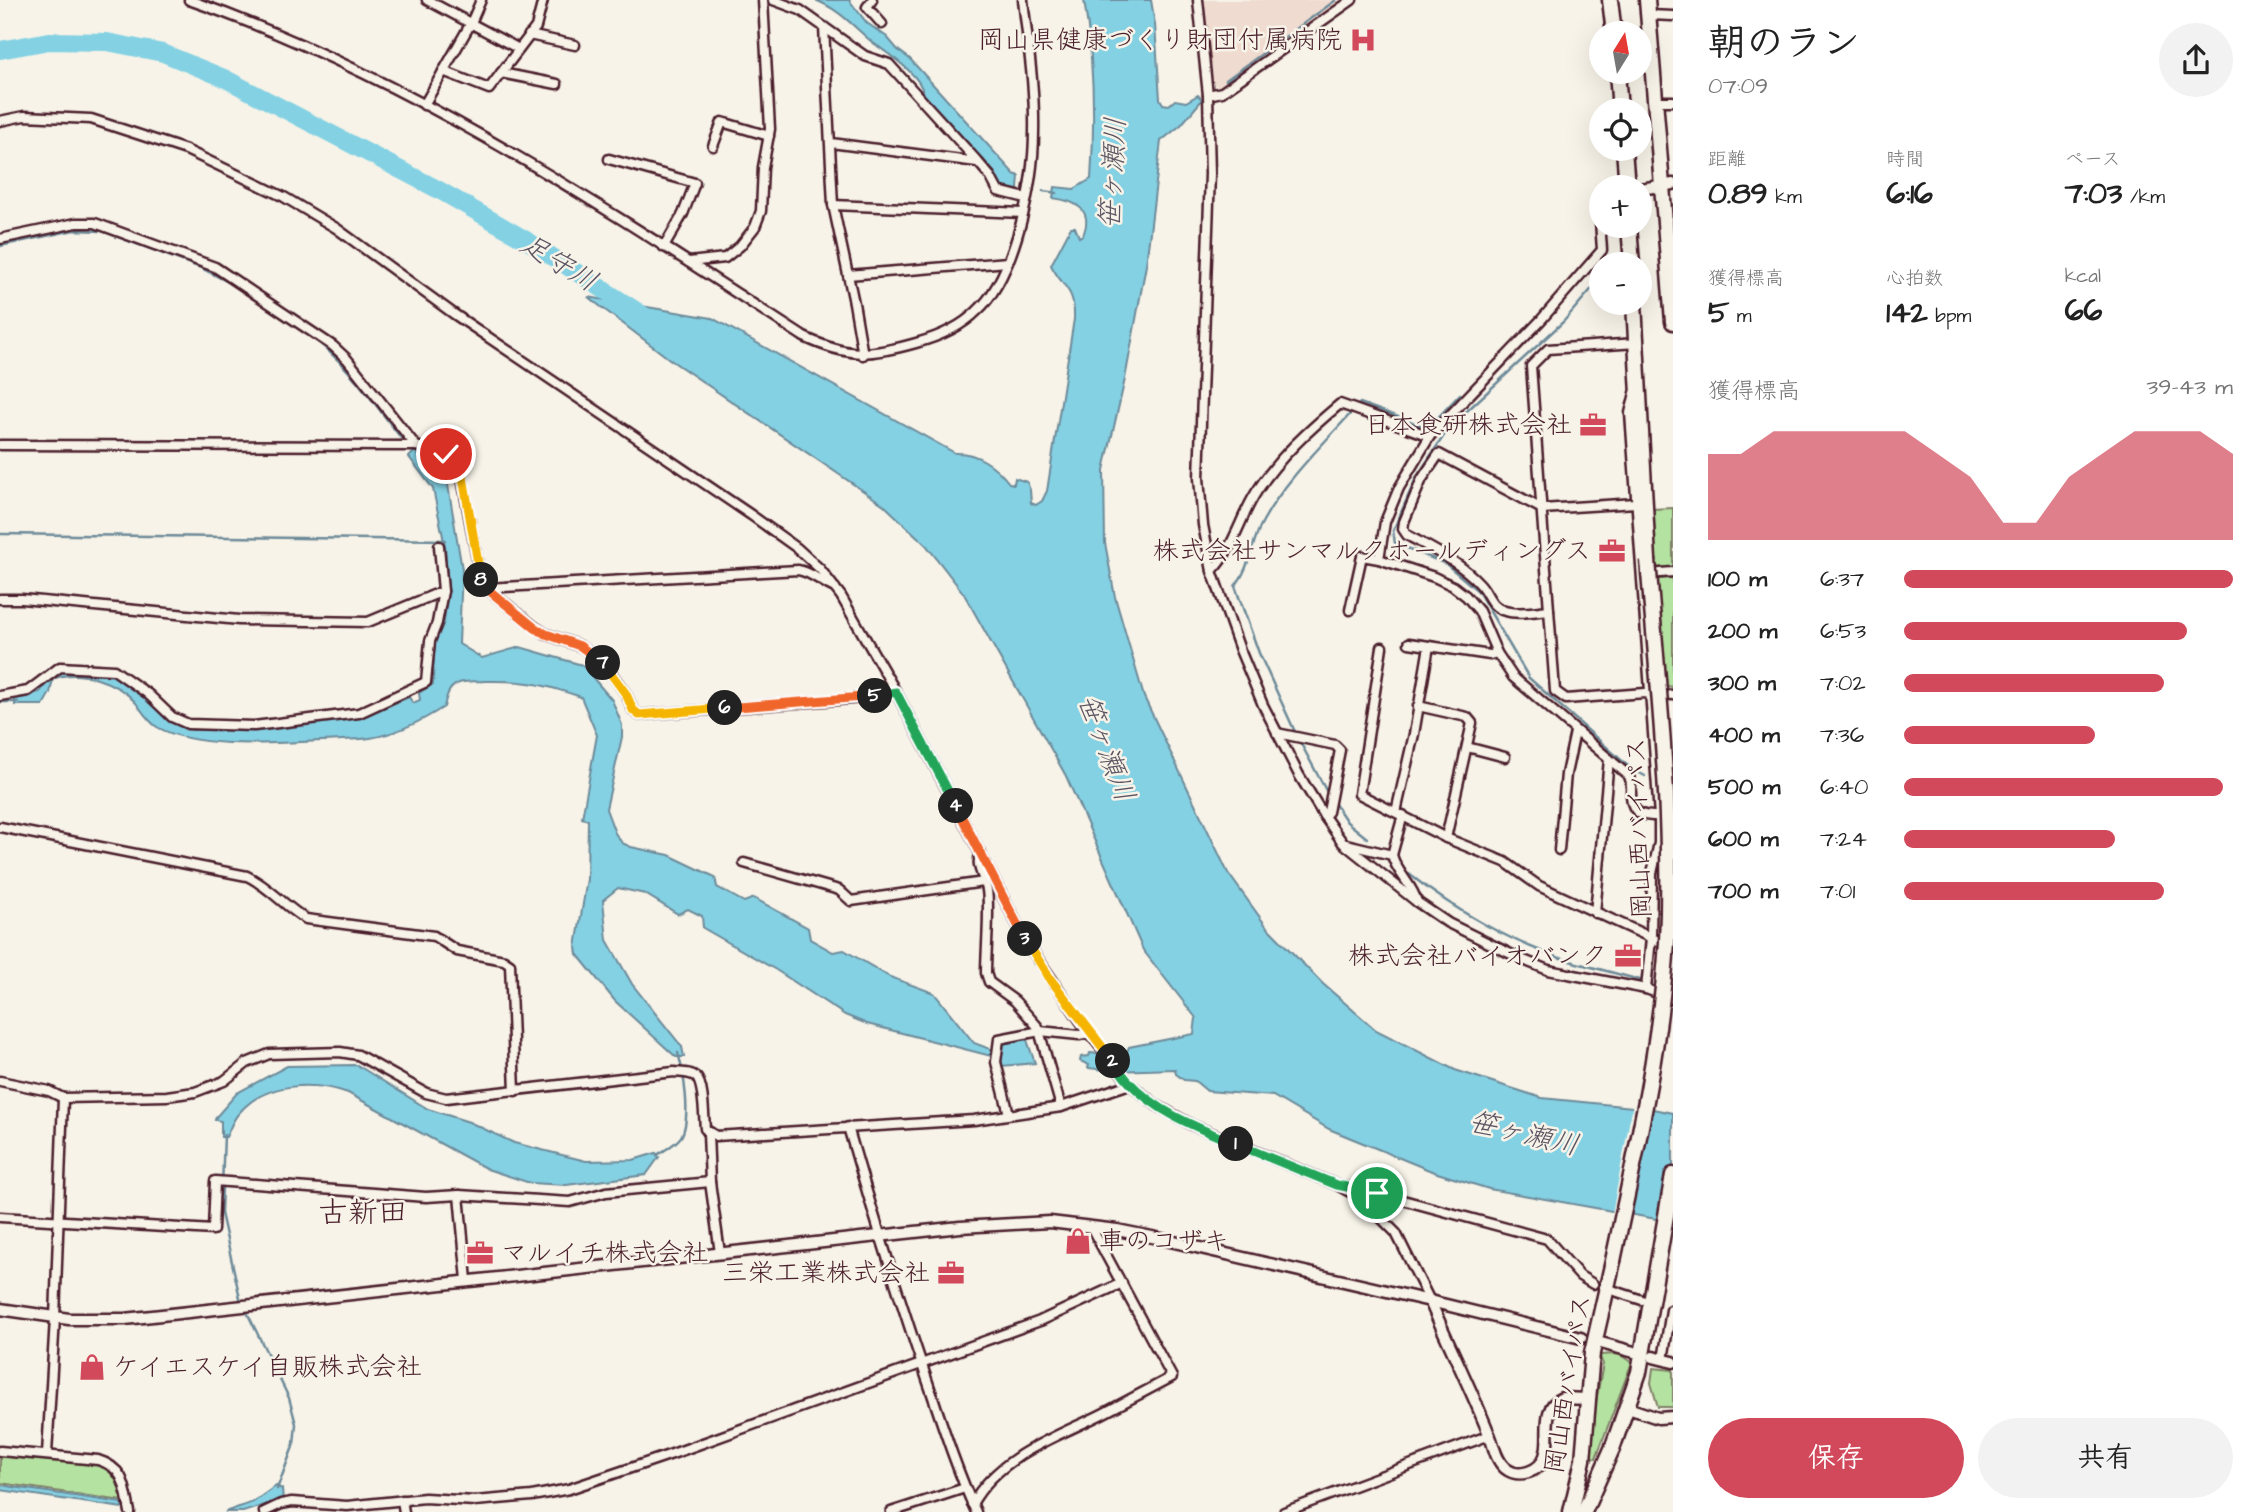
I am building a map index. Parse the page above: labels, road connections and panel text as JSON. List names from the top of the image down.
{
  "streets": {
    "highway": ["岡山西バイパス"]
  },
  "districts": ["古新田"],
  "water": ["笹ヶ瀬川", "足守川"],
  "places": {
    "hospital": ["岡山県健康づくり財団付属病院"],
    "office": [
      "日本食研株式会社",
      "株式会社サンマルクホールディングス",
      "株式会社バイオバンク",
      "マルイチ株式会社",
      "三栄工業株式会社"
    ],
    "shop": ["車のコザキ", "ケイエスケイ自販株式会社"]
  },
  "north": "top",
  "page": {
    "heading": ["朝のラン", "07:09"],
    "map_buttons": ["+", "−"],
    "stats": [
      ["距離", "0.89 km"],
      ["時間", "6:16"],
      ["ペース", "7:03 /km"],
      ["獲得標高", "5 m"],
      ["心拍数", "142 bpm"],
      ["kcal", "66"]
    ],
    "chart": ["獲得標高", "39–43 m"],
    "list": [
      {
        "name": "100 m",
        "note": "6:37"
      },
      {
        "name": "200 m",
        "note": "6:53"
      },
      {
        "name": "300 m",
        "note": "7:02"
      },
      {
        "name": "400 m",
        "note": "7:36"
      },
      {
        "name": "500 m",
        "note": "6:40"
      },
      {
        "name": "600 m",
        "note": "7:24"
      },
      {
        "name": "700 m",
        "note": "7:01"
      }
    ],
    "pins": [
      "8",
      "7",
      "5",
      "6",
      "4",
      "3",
      "2",
      "1"
    ],
    "buttons": ["保存", "共有"]
  }
}
